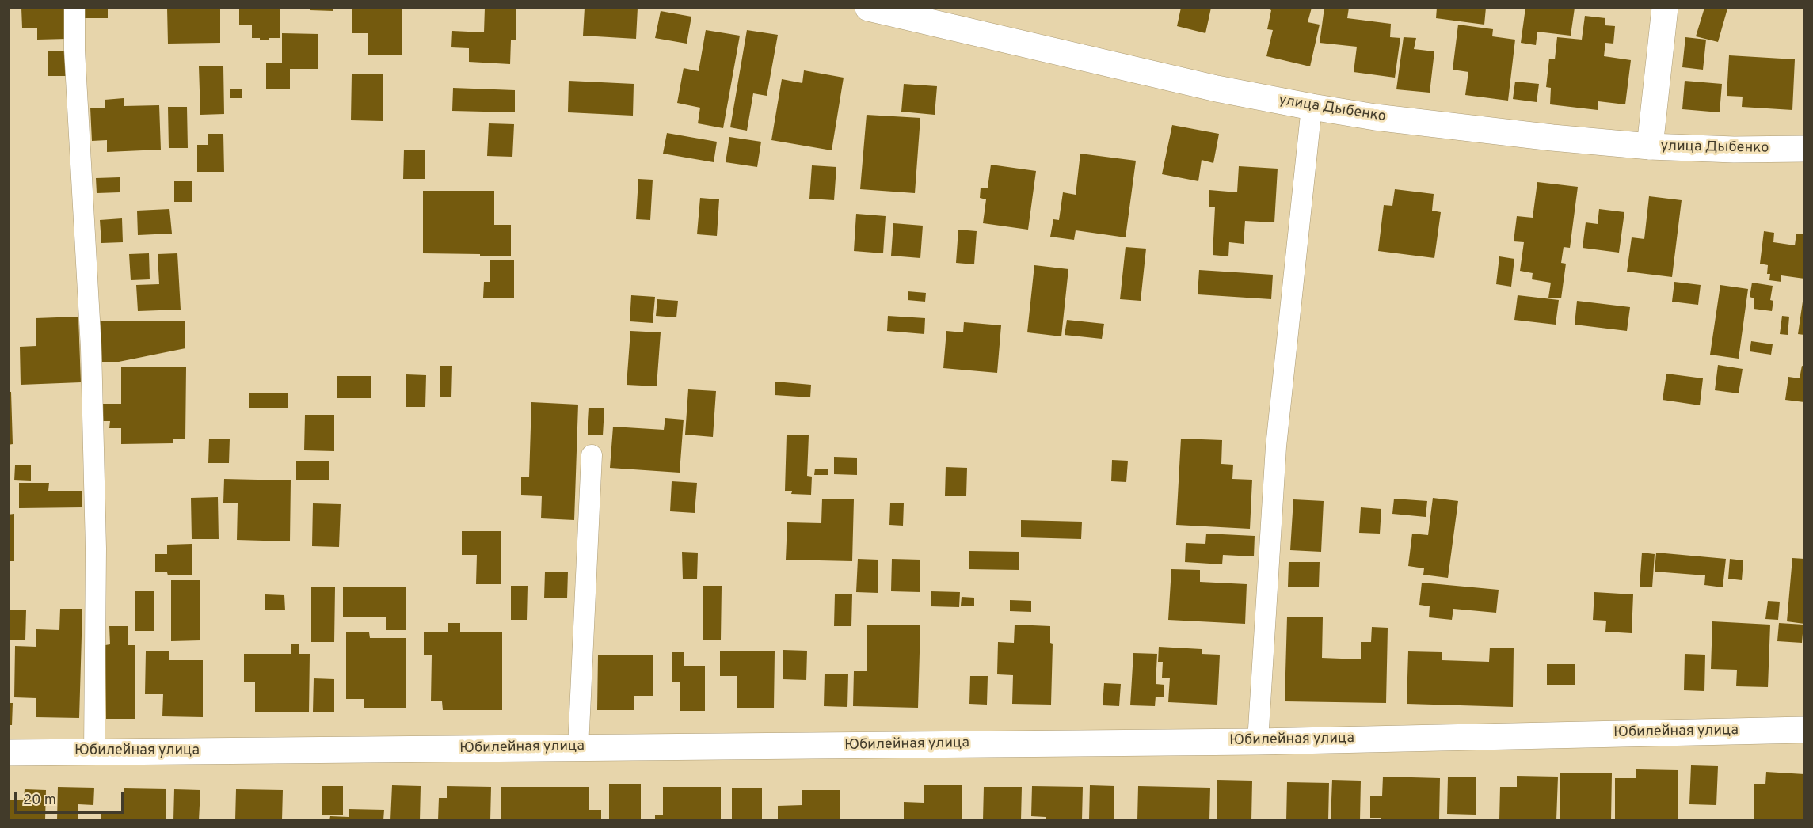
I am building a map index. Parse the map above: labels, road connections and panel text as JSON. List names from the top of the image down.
{
  "streets": {
    "street": ["улица Дыбенко", "Юбилейная улица"]
  },
  "scale_bar": "20 m"
}
